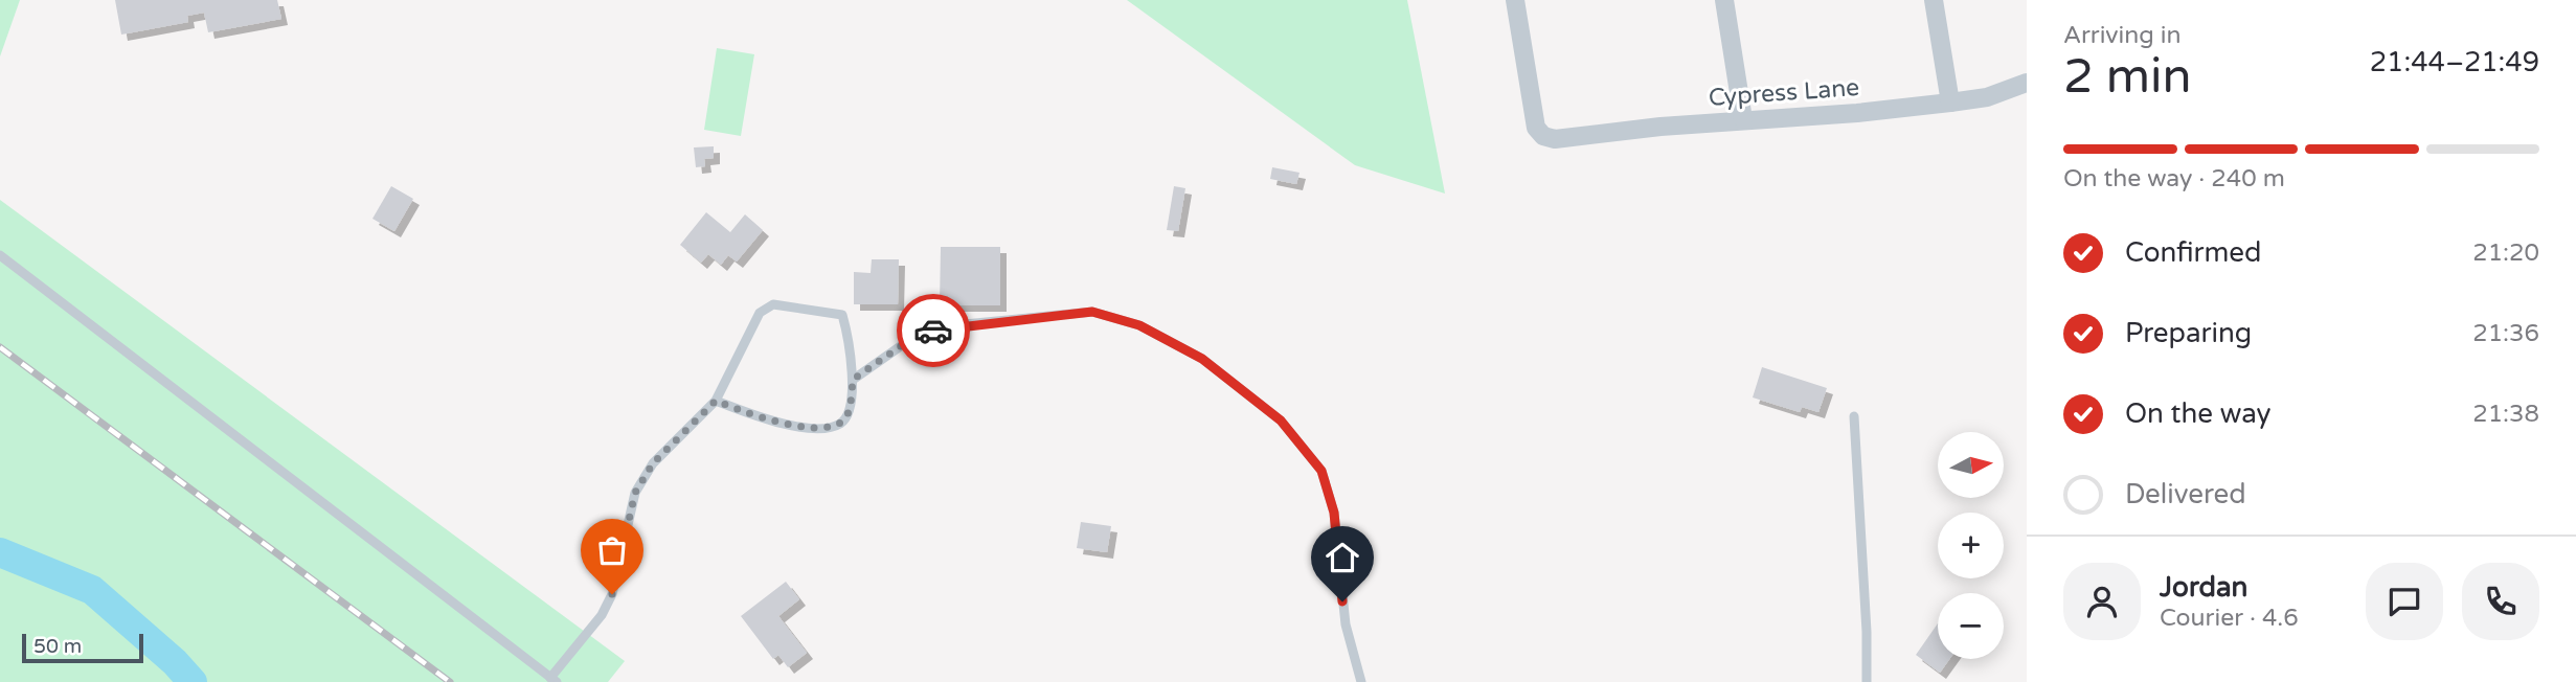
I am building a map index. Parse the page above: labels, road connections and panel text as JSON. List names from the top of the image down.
{
  "streets": {
    "street": ["Cypress Lane"]
  },
  "scale_bar": "50 m",
  "north": "right",
  "page": {
    "heading": ["2 min", "Arriving in", "21:44–21:49"],
    "panel": ["Jordan", "Courier · 4.6"],
    "bar": "On the way · 240 m",
    "list": [
      ["Confirmed", "21:20"],
      ["Preparing", "21:36"],
      ["On the way", "21:38"],
      "Delivered"
    ],
    "map_buttons": ["+", "−"],
    "scale": "50 m"
  }
}
